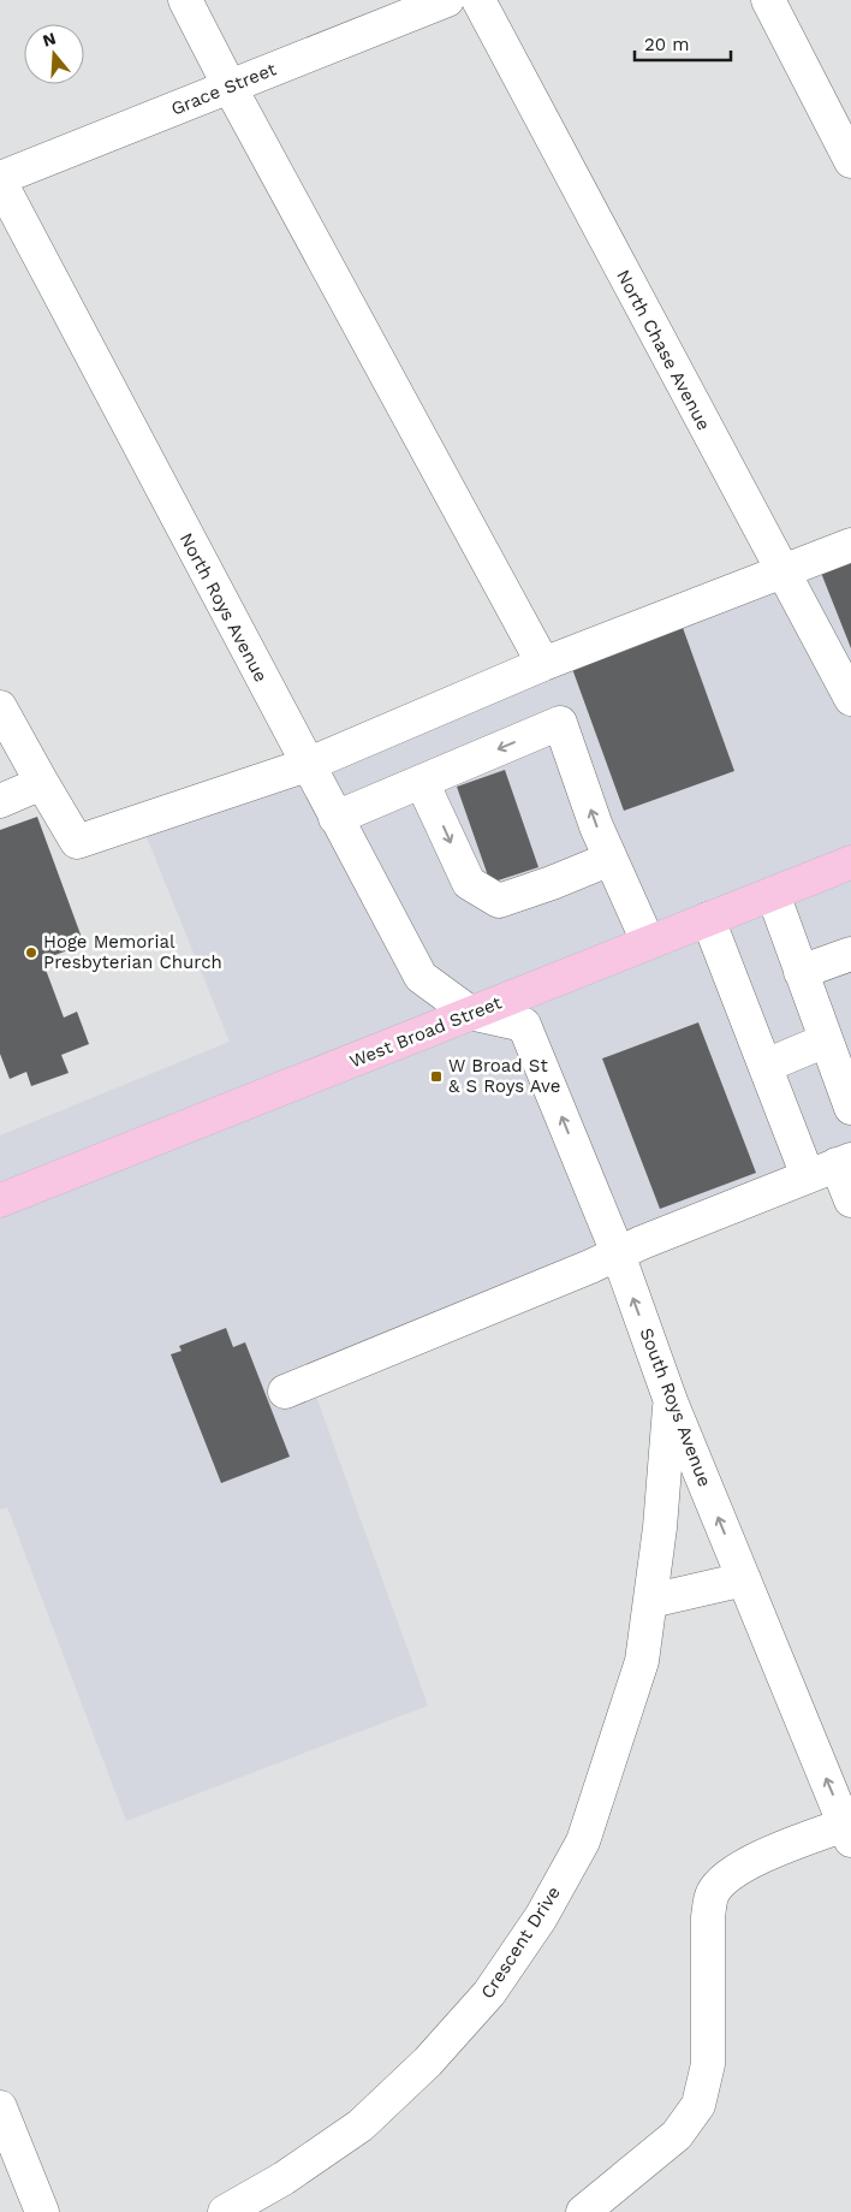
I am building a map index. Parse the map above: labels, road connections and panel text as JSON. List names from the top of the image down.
{
  "streets": {
    "main road": ["West Broad Street"],
    "street": [
      "Grace Street",
      "North Chase Avenue",
      "North Roys Avenue",
      "South Roys Avenue",
      "Crescent Drive"
    ]
  },
  "crossings": [
    ["Grace Street", "North Roys Avenue"],
    ["North Roys Avenue", "West Broad Street"],
    ["North Roys Avenue", "South Roys Avenue"],
    ["West Broad Street", "South Roys Avenue"],
    ["South Roys Avenue", "Crescent Drive"]
  ],
  "places": {
    "other": ["Hoge Memorial Presbyterian Church"],
    "transit": ["W Broad St & S Roys Ave"]
  },
  "scale_bar": "20 m",
  "north": "top"
}
